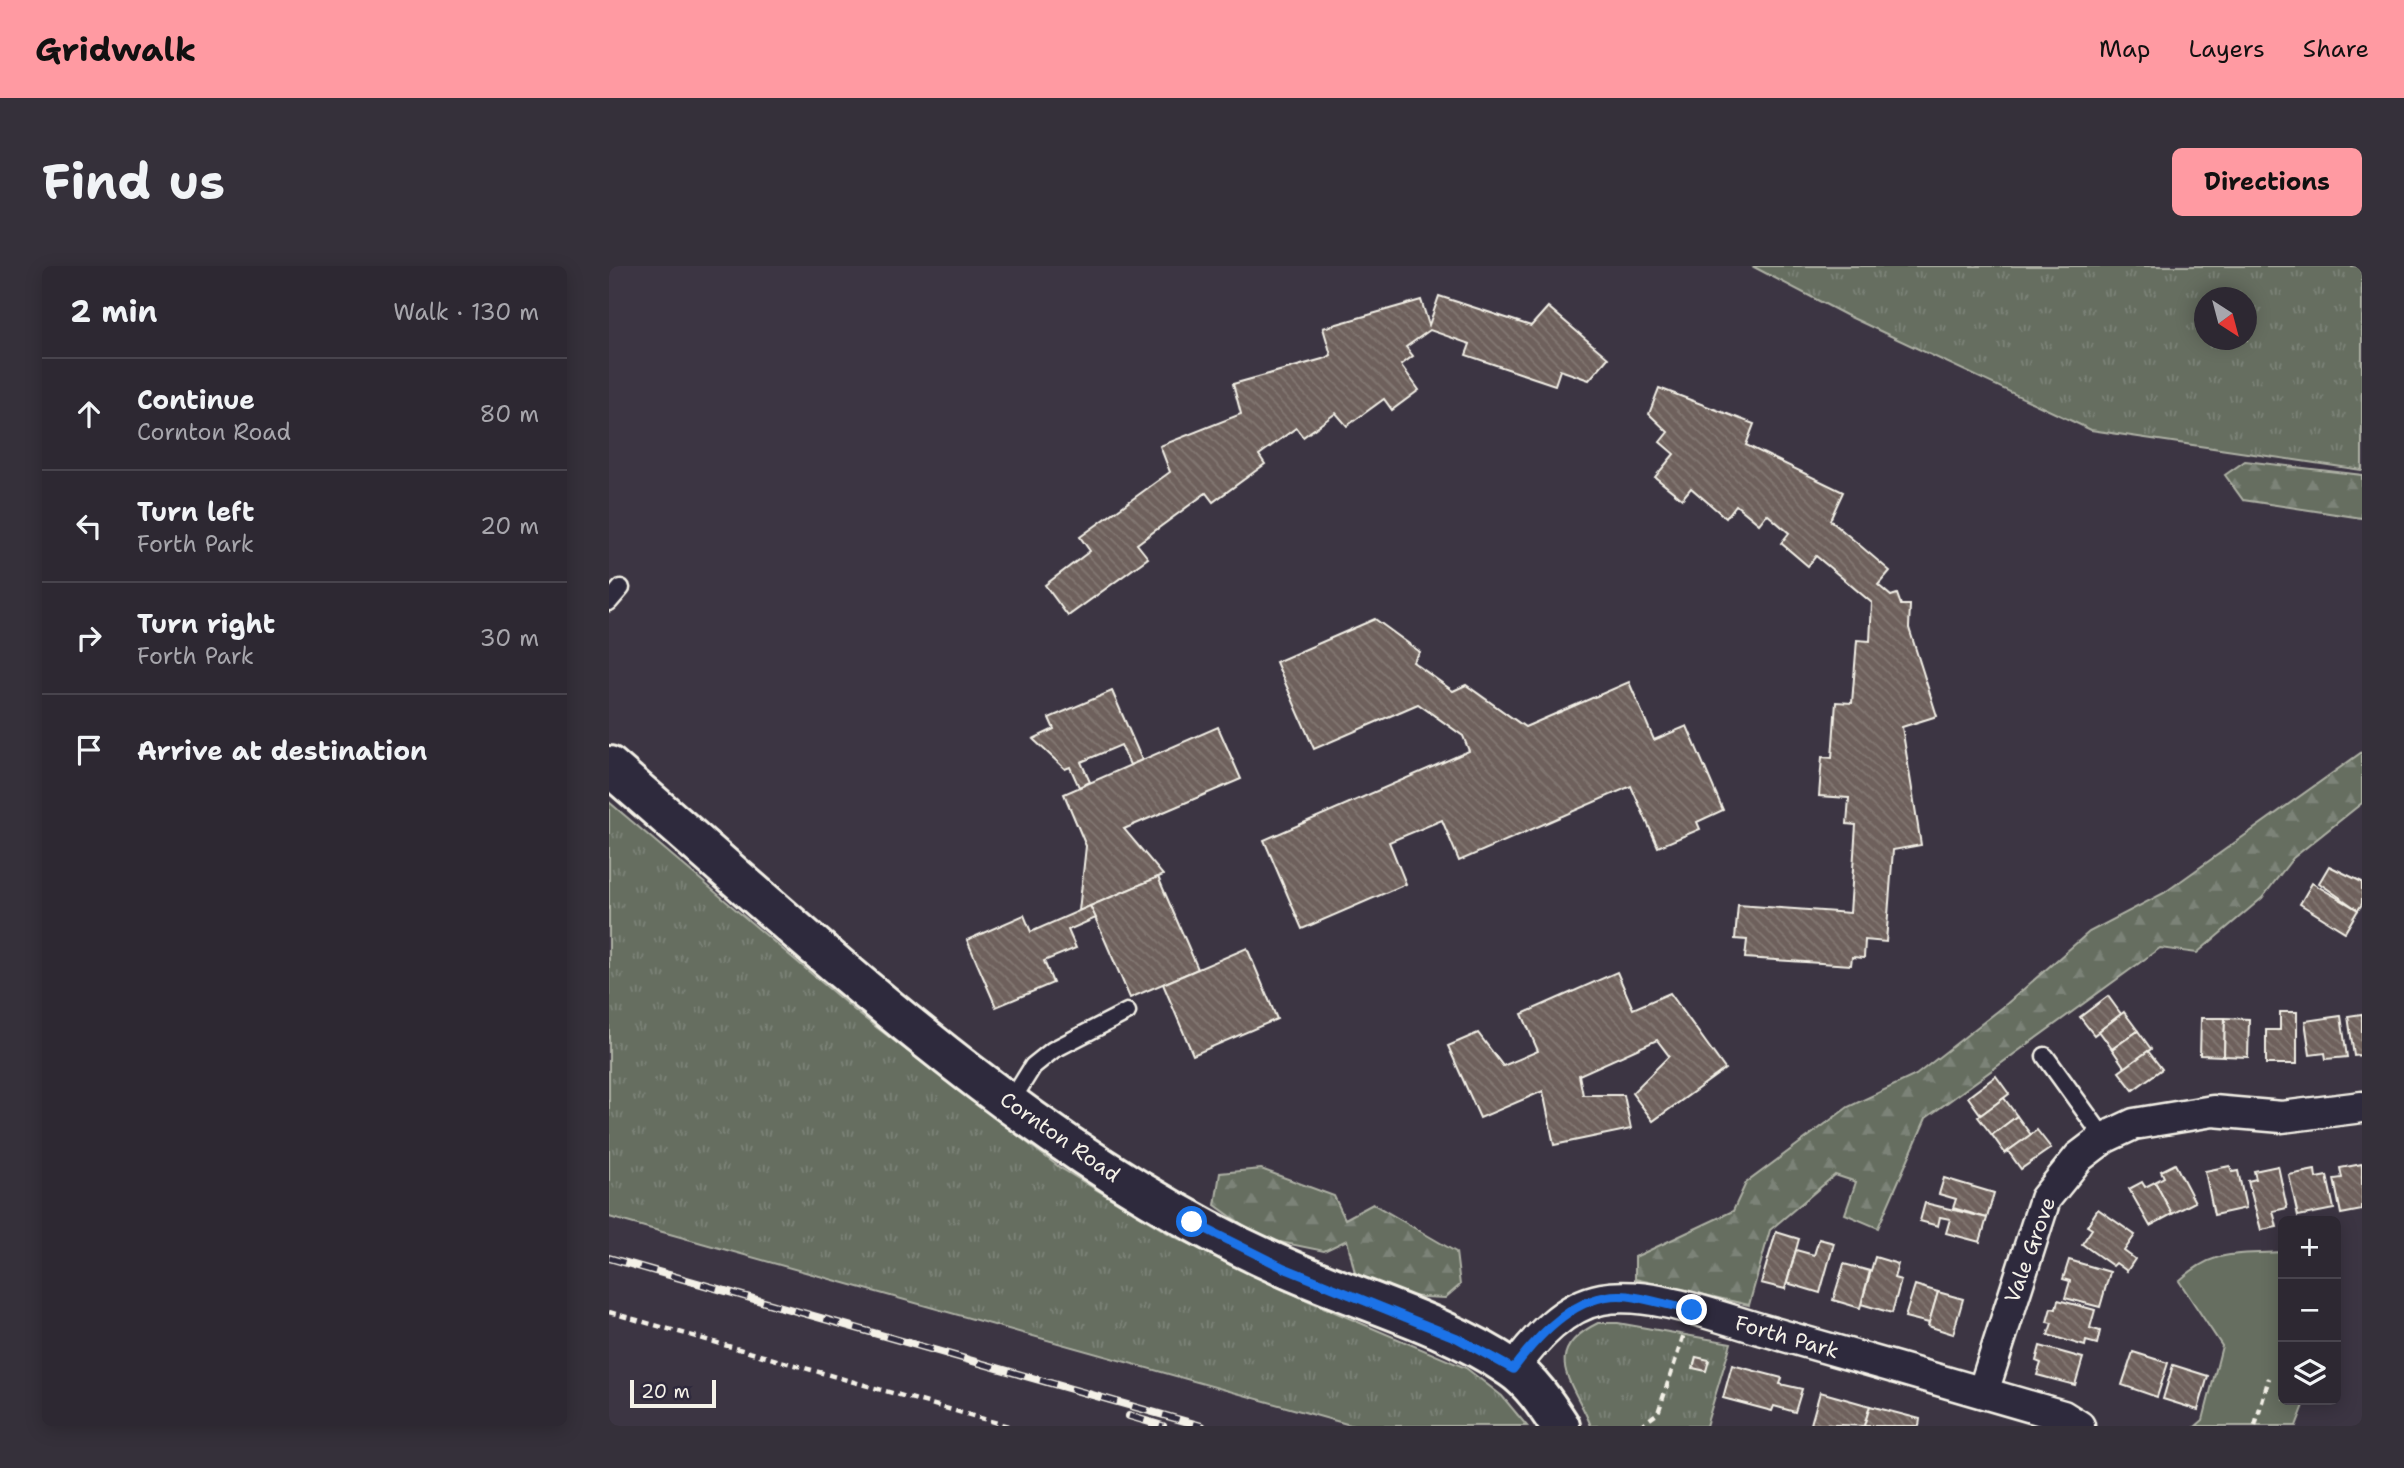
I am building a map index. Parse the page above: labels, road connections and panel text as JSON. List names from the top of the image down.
{
  "streets": {
    "main road": ["Cornton Road"],
    "street": ["Vale Grove", "Forth Park"]
  },
  "crossings": [
    ["Cornton Road", "Forth Park"],
    ["Vale Grove", "Forth Park"]
  ],
  "scale_bar": "20 m",
  "north": "bottom right",
  "page": {
    "header": "Gridwalk",
    "nav": ["Map", "Layers", "Share"],
    "buttons": "Directions",
    "title": "Find us",
    "heading": ["2 min", "Walk · 130 m"],
    "list": [
      ["Continue", "Cornton Road", "80 m"],
      ["Turn left", "Forth Park", "20 m"],
      ["Turn right", "Forth Park", "30 m"],
      "Arrive at destination"
    ],
    "map_buttons": ["+", "−"],
    "scale": "20 m"
  }
}
